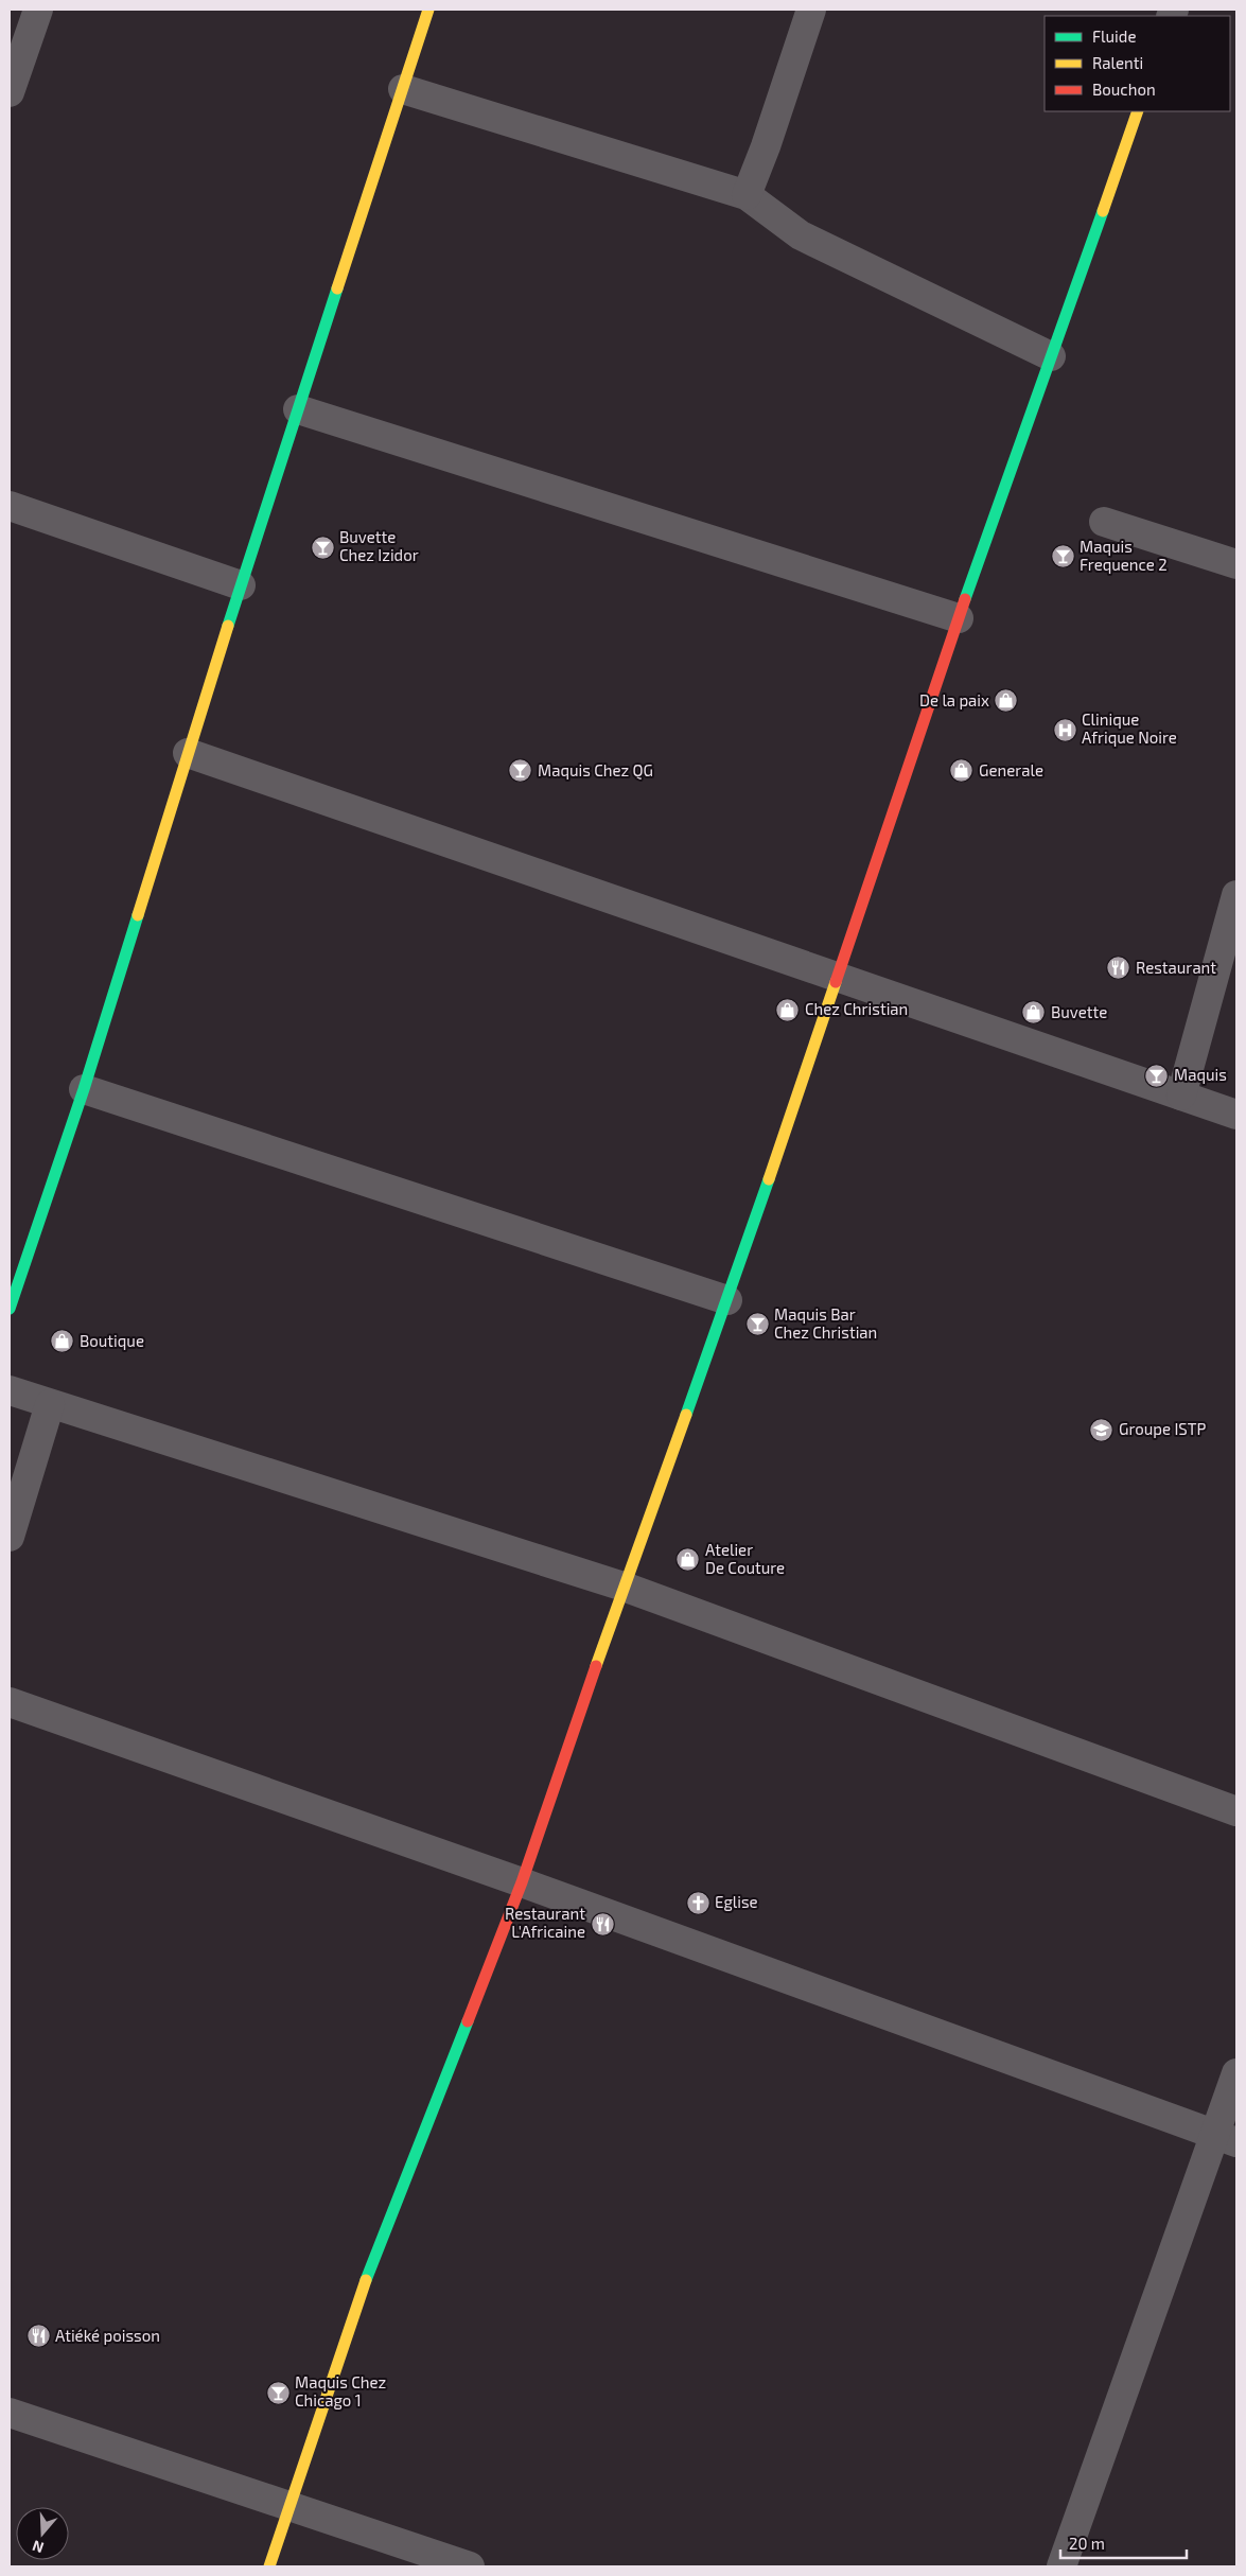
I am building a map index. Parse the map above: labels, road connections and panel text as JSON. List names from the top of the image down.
{
  "places": {
    "bar": [
      "Buvette Chez Izidor",
      "Maquis Frequence 2",
      "Maquis Chez QG",
      "Maquis",
      "Maquis Bar Chez Christian",
      "Maquis Chez Chicago 1"
    ],
    "shop": [
      "De la paix",
      "Generale",
      "Chez Christian",
      "Buvette",
      "Boutique",
      "Atelier De Couture"
    ],
    "hospital": ["Clinique Afrique Noire"],
    "restaurant": ["Restaurant", "Restaurant L'Africaine", "Atiéké poisson"],
    "school or university": ["Groupe ISTP"],
    "church": ["Eglise"]
  },
  "legend": ["Fluide", "Ralenti", "Bouchon"],
  "scale_bar": "20 m",
  "north": "bottom"
}
